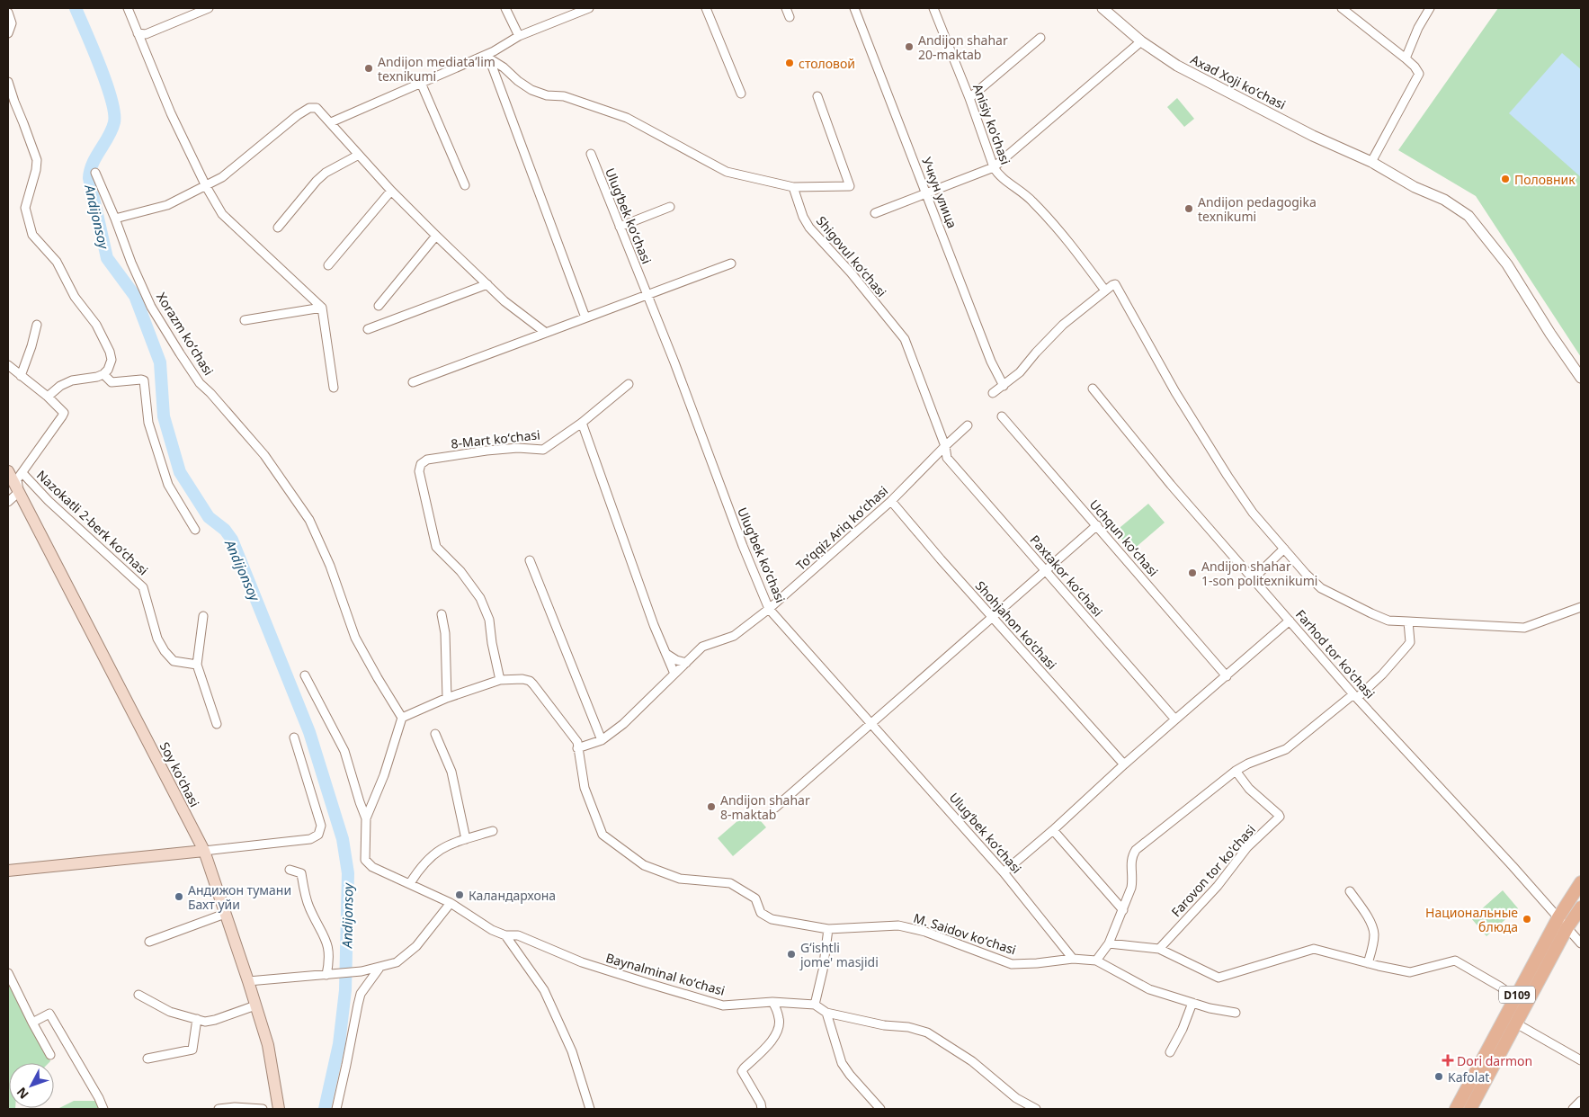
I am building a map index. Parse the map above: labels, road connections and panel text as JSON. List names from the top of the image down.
{
  "streets": {
    "main road": ["Soy ko'chasi", "D109"],
    "street": [
      "Axad Xoji koʻchasi",
      "Anisiy ko'chasi",
      "Учкун улица",
      "Ulugʻbek koʻchasi",
      "Shigovul koʻchasi",
      "Xorazm koʻchasi",
      "8-Mart koʻchasi",
      "Nazokatli 2-berk koʻchasi",
      "Toʻqqiz Ariq koʻchasi",
      "Uchqun koʻchasi",
      "Paxtakor koʻchasi",
      "Shohjahon ko'chasi",
      "Farhod tor ko'chasi",
      "Farovon tor ko'chasi",
      "M. Saidov koʻchasi",
      "Baynalminal koʻchasi"
    ]
  },
  "crossings": [
    ["Ulugʻbek koʻchasi", "Toʻqqiz Ariq koʻchasi"],
    ["Ulugʻbek koʻchasi", "M. Saidov koʻchasi"],
    ["Shigovul koʻchasi", "Toʻqqiz Ariq koʻchasi"],
    ["Shigovul koʻchasi", "Paxtakor koʻchasi"],
    ["Xorazm koʻchasi", "M. Saidov koʻchasi"],
    ["8-Mart koʻchasi", "M. Saidov koʻchasi"],
    ["Toʻqqiz Ariq koʻchasi", "Paxtakor koʻchasi"],
    ["Toʻqqiz Ariq koʻchasi", "Shohjahon ko'chasi"],
    ["Toʻqqiz Ariq koʻchasi", "M. Saidov koʻchasi"],
    ["Farhod tor ko'chasi", "D109"]
  ],
  "water": ["Andijonsoy"],
  "places": {
    "other": [
      "Andijon shahar 20-maktab",
      "столовой",
      "Andijon mediataʼlim texnikumi",
      "Половник",
      "Andijon pedagogika texnikumi",
      "Andijon shahar 1-son politexnikumi",
      "Andijon shahar 8-maktab",
      "Каландархона",
      "Андижон тумани Бахт уйи",
      "Национальные блюда",
      "Gʻishtli jome' masjidi",
      "Kafolat"
    ],
    "health": ["Dori darmon"]
  },
  "north": "bottom left"
}
